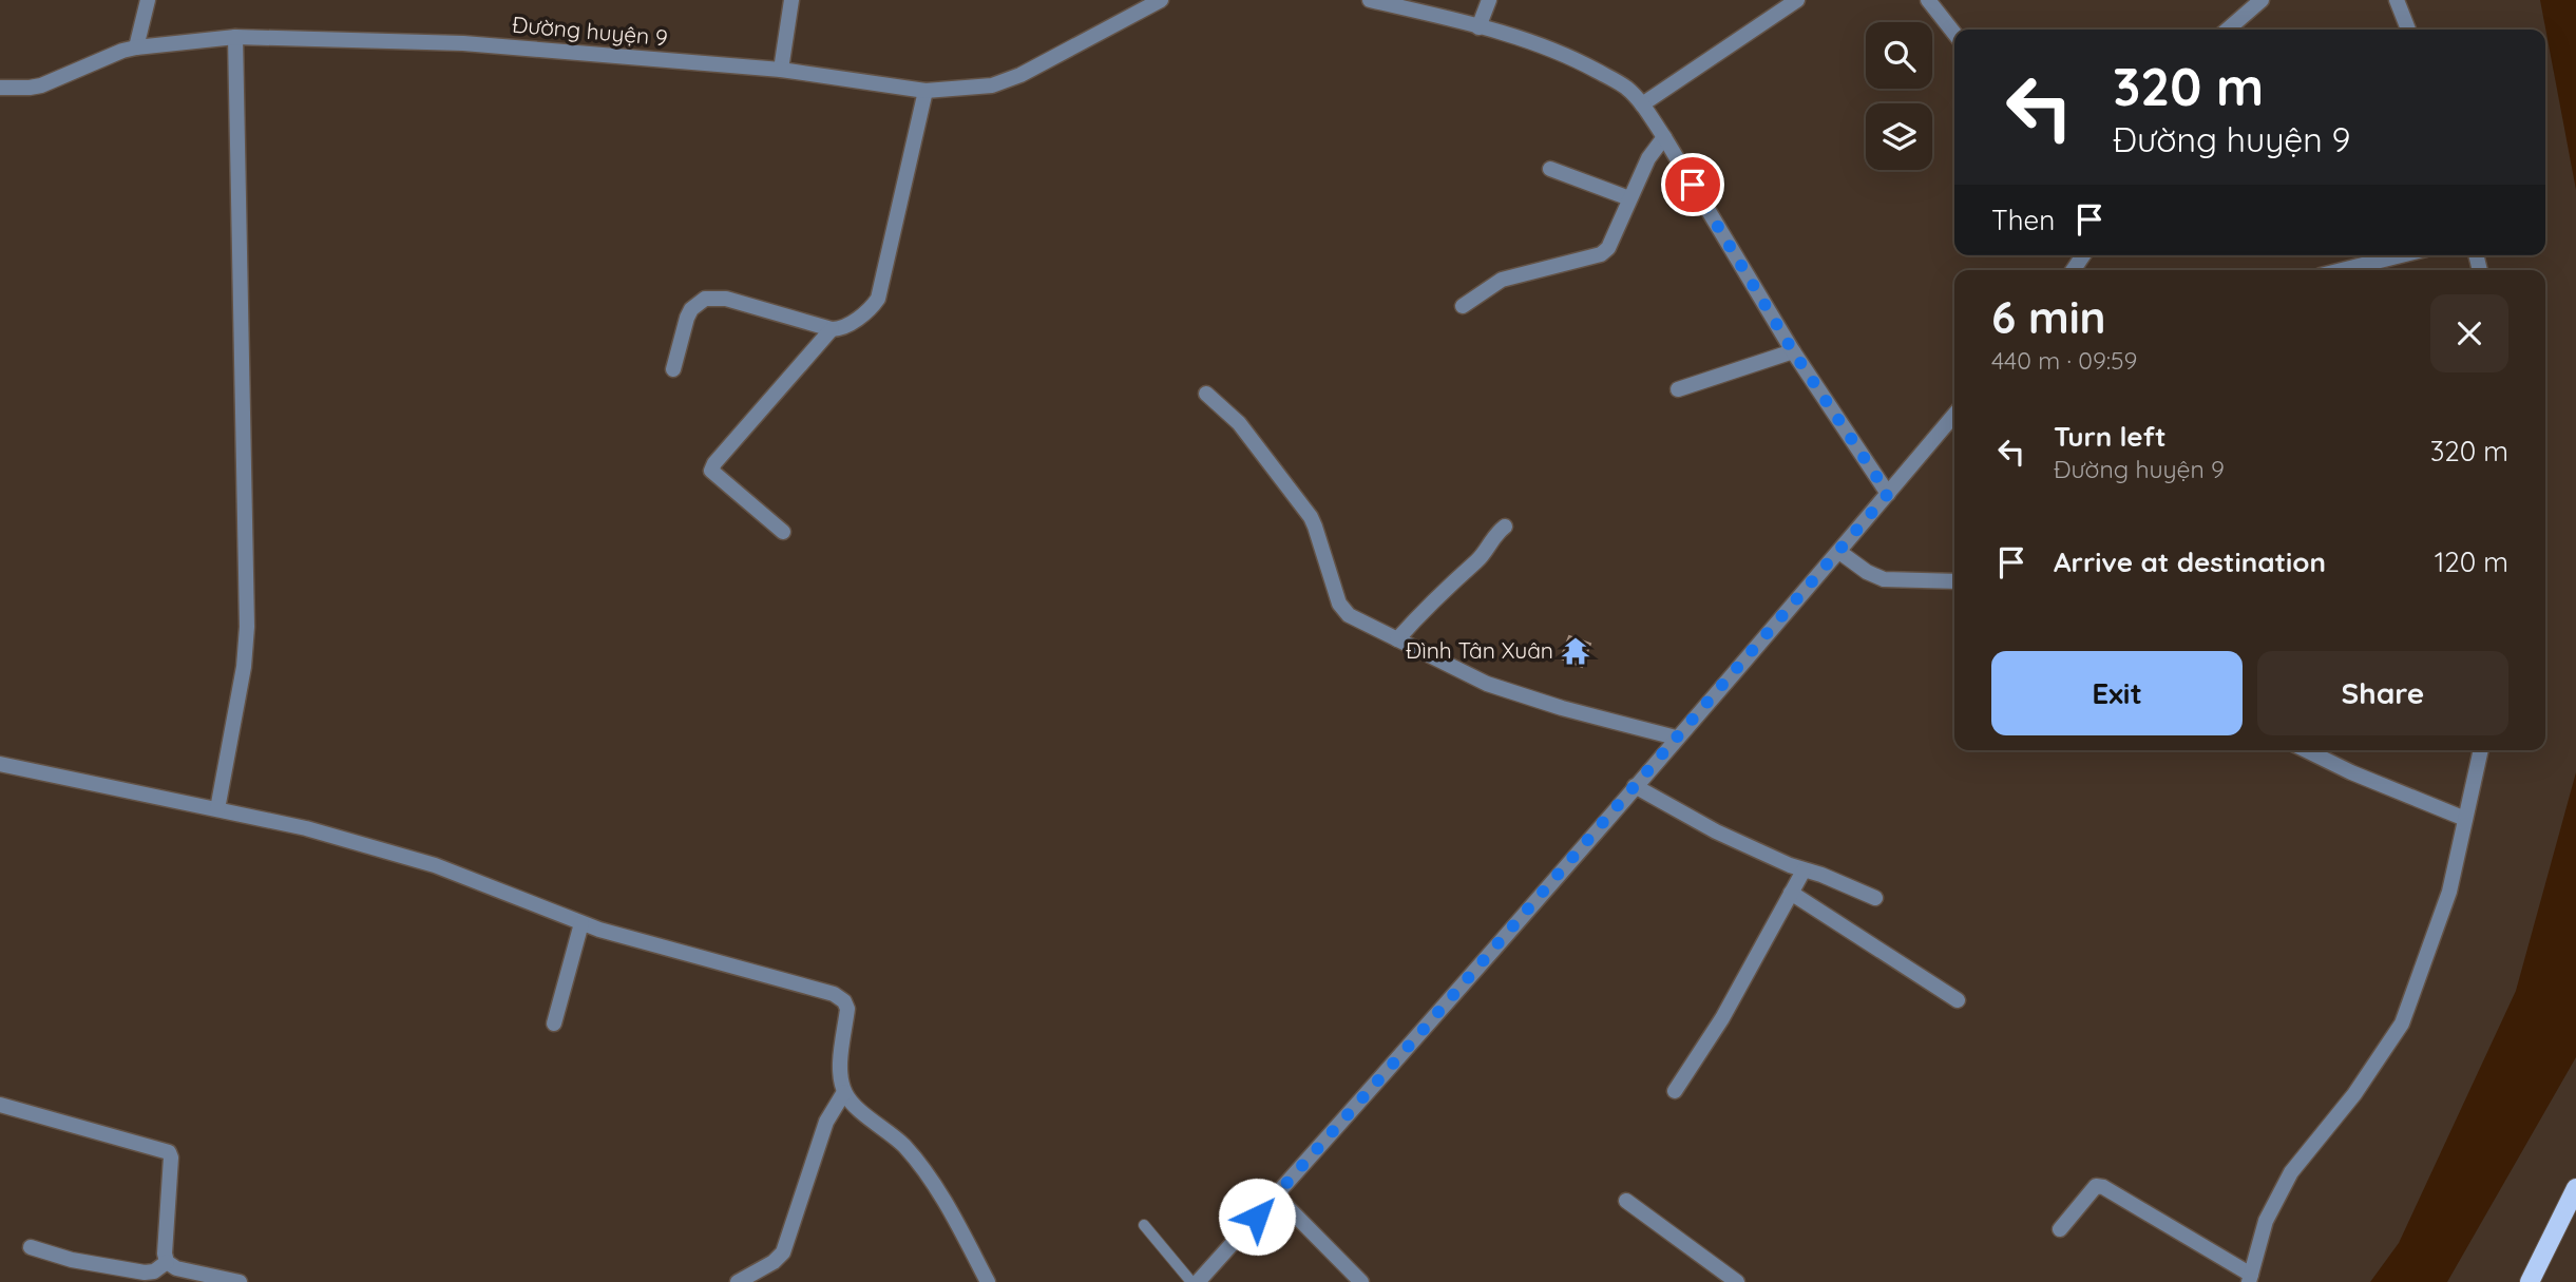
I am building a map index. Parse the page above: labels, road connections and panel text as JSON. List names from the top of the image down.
{
  "streets": {
    "street": ["Đường huyện 9"]
  },
  "places": {
    "temple": ["Đình Tân Xuân"]
  },
  "page": {
    "turn": ["320 m", "Đường huyện 9"],
    "then": "Then",
    "heading": ["6 min", "440 m · 09:59"],
    "list": [
      {
        "name": "Turn left",
        "note": "Đường huyện 9",
        "value": "320 m"
      },
      {
        "name": "Arrive at destination",
        "value": "120 m"
      }
    ],
    "buttons": ["Exit", "Share"]
  }
}
